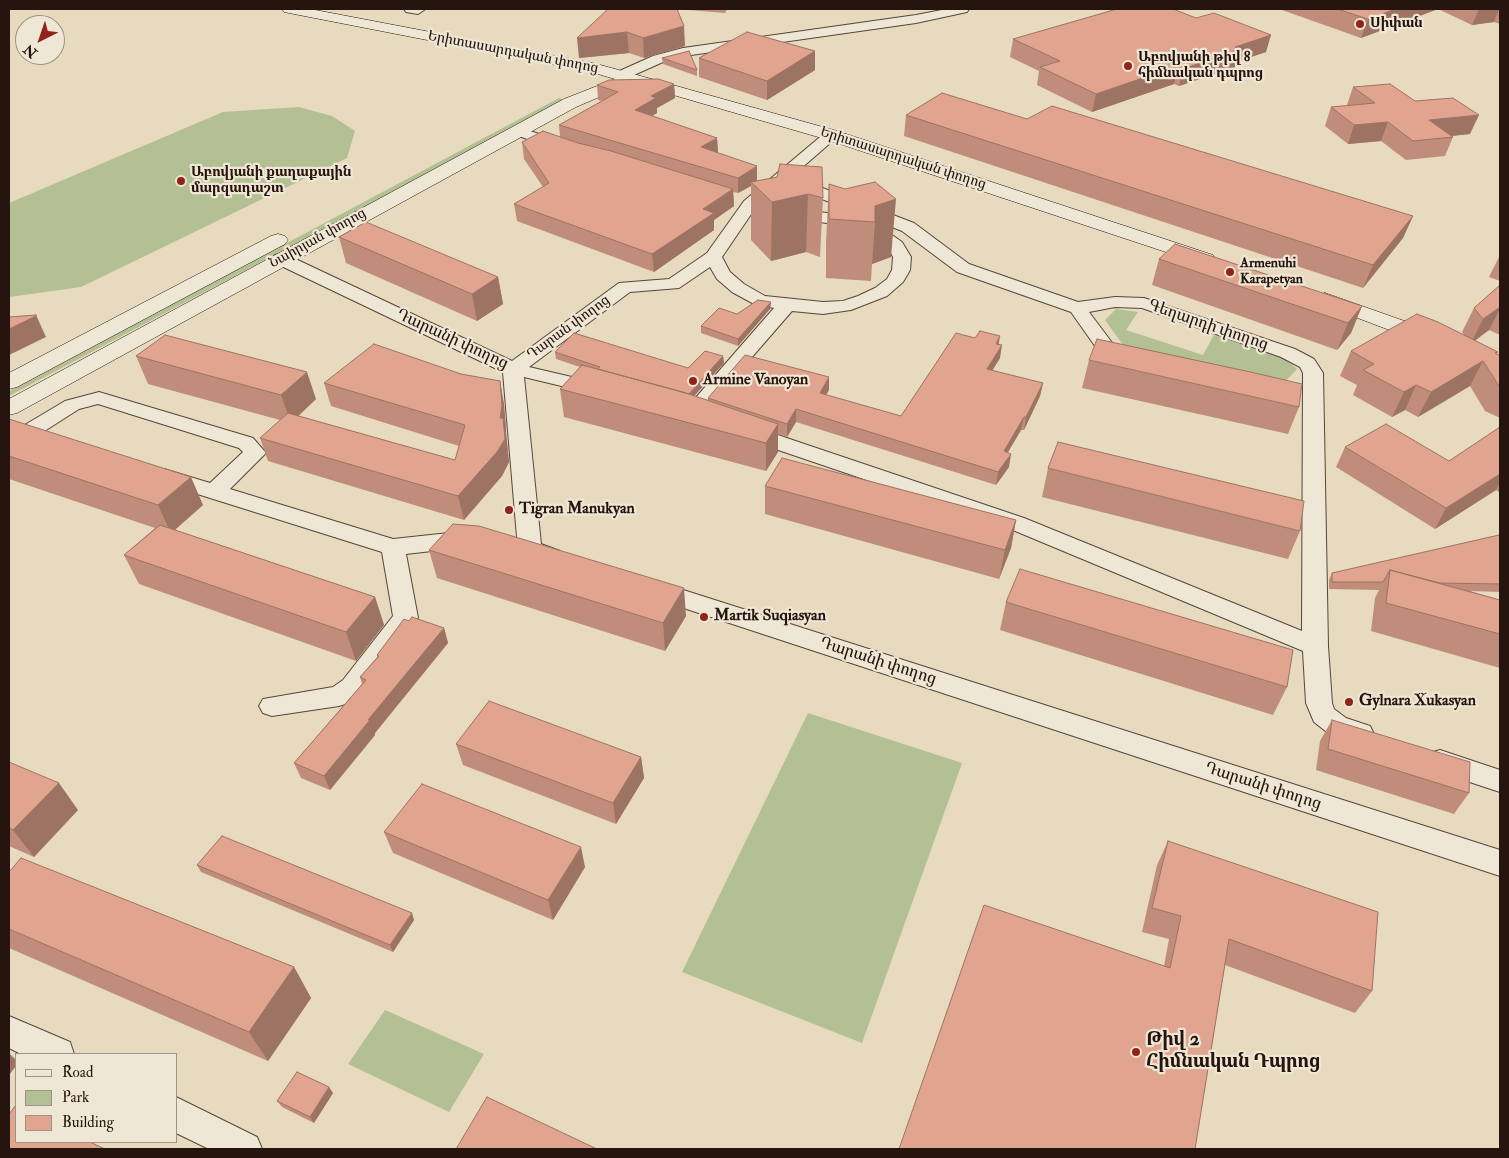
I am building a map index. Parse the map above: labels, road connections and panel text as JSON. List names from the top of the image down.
{
  "streets": {
    "street": [
      "Երիտասարդական փողոց",
      "Նաիրյան փողոց",
      "Գեղարդի փողոց",
      "Դարան փողոց",
      "Դարանի փողոց"
    ]
  },
  "crossings": [
    ["Երիտասարդական փողոց", "Նաիրյան փողոց"],
    ["Նաիրյան փողոց", "Դարանի փողոց"],
    ["Դարան փողոց", "Դարանի փողոց"]
  ],
  "places": [
    "Սիփան",
    "Աբովյանի թիվ 8 հիմնական դպրոց",
    "Աբովյանի քաղաքային մարզադաշտ",
    "Armenuhi Karapetyan",
    "Armine Vanoyan",
    "Tigran Manukyan",
    "Martik Suqiasyan",
    "Gylnara Xukasyan",
    "Թիվ 2 Հիմնական Դպրոց"
  ],
  "legend": ["Road", "Park", "Building"],
  "north": "bottom left"
}
